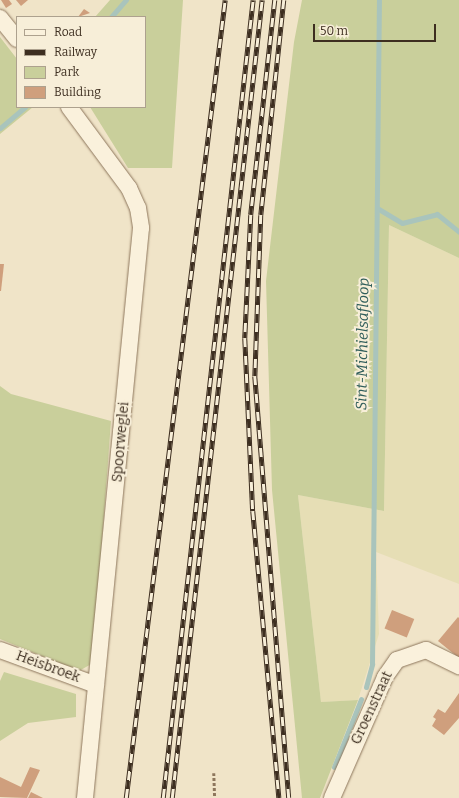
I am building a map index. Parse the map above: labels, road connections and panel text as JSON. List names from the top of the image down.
{
  "streets": {
    "street": ["Spoorweglei", "Heisbroek", "Groenstraat"]
  },
  "crossings": [
    ["Spoorweglei", "Heisbroek"]
  ],
  "water": ["Sint-Michielsafloop"],
  "legend": [
    "Road",
    "Railway",
    "Park",
    "Building"
  ],
  "scale_bar": "50 m"
}
